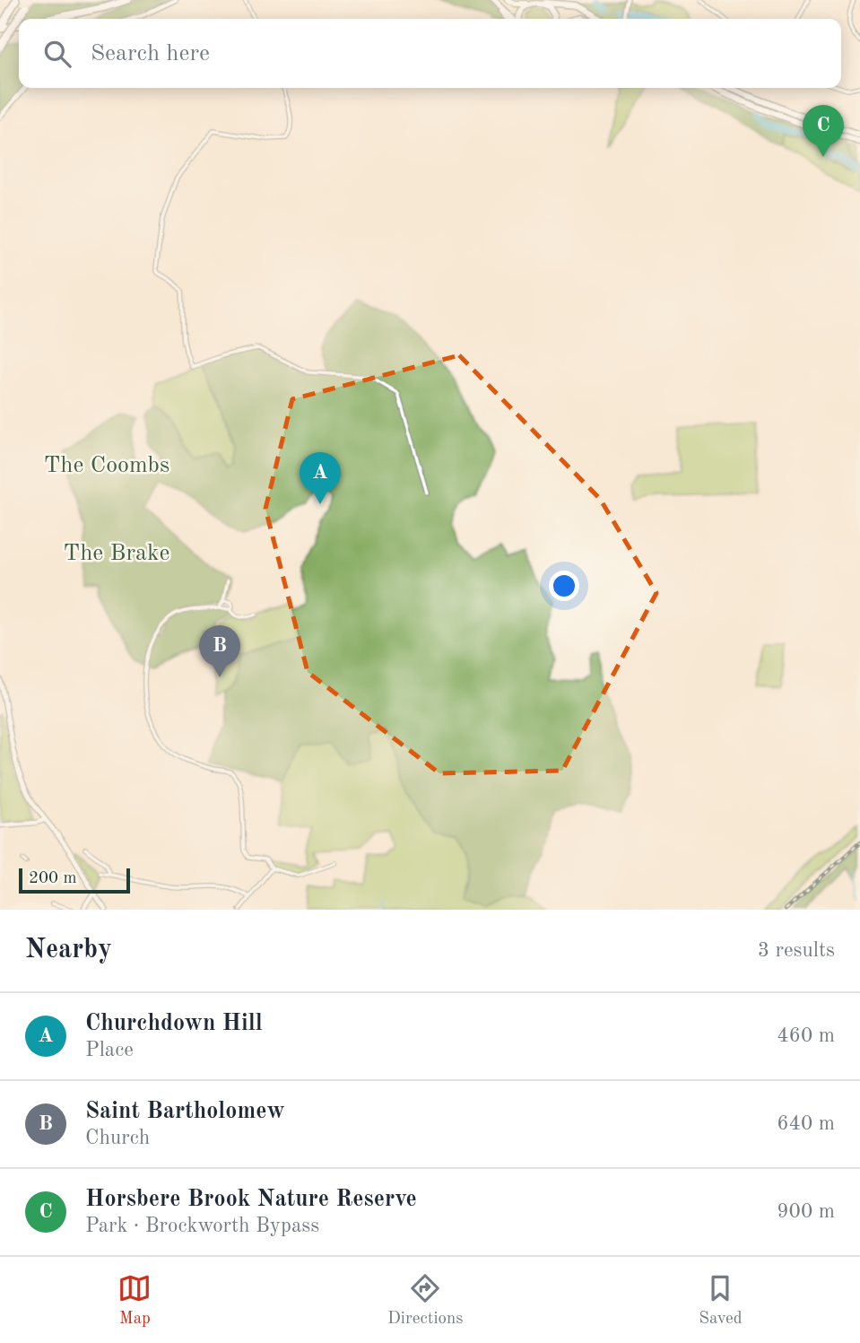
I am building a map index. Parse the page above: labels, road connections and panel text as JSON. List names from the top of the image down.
{
  "parks": ["The Coombs", "The Brake"],
  "scale_bar": "200 m",
  "page": {
    "search": "Search here",
    "pins": ["C", "A", "B"],
    "scale": "200 m",
    "heading": ["Nearby", "3 results"],
    "list": [
      {
        "mark": "A",
        "name": "Churchdown Hill",
        "note": "Place",
        "value": "460 m"
      },
      {
        "mark": "B",
        "name": "Saint Bartholomew",
        "note": "Church",
        "value": "640 m"
      },
      {
        "mark": "C",
        "name": "Horsbere Brook Nature Reserve",
        "note": "Park · Brockworth Bypass",
        "value": "900 m"
      }
    ],
    "nav": ["Map", "Directions", "Saved"]
  }
}
